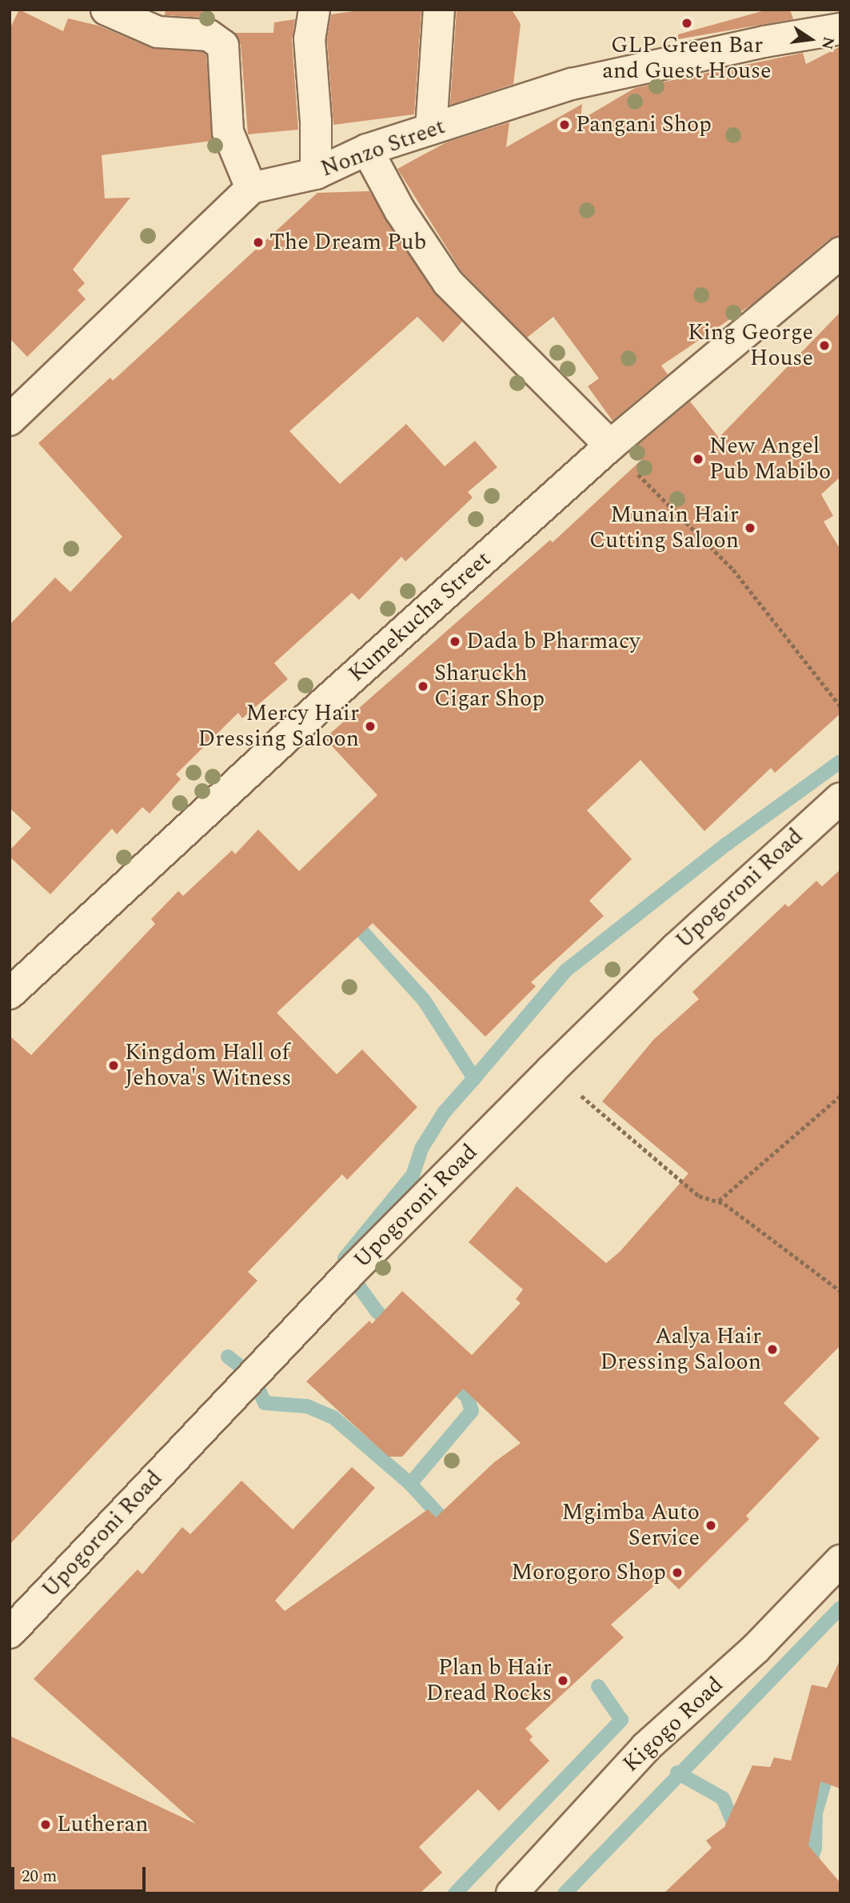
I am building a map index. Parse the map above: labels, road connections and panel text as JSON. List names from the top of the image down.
{
  "streets": {
    "street": [
      "Nonzo Street",
      "Kumekucha Street",
      "Upogoroni Road",
      "Kigogo Road"
    ]
  },
  "places": [
    "GLP Green Bar and Guest House",
    "Pangani Shop",
    "The Dream Pub",
    "King George House",
    "New Angel Pub Mabibo",
    "Munain Hair Cutting Saloon",
    "Dada b Pharmacy",
    "Sharuckh Cigar Shop",
    "Mercy Hair Dressing Saloon",
    "Kingdom Hall of Jehova's Witness",
    "Aalya Hair Dressing Saloon",
    "Mgimba Auto Service",
    "Morogoro Shop",
    "Plan b Hair Dread Rocks",
    "Lutheran"
  ],
  "scale_bar": "20 m",
  "north": "right"
}
